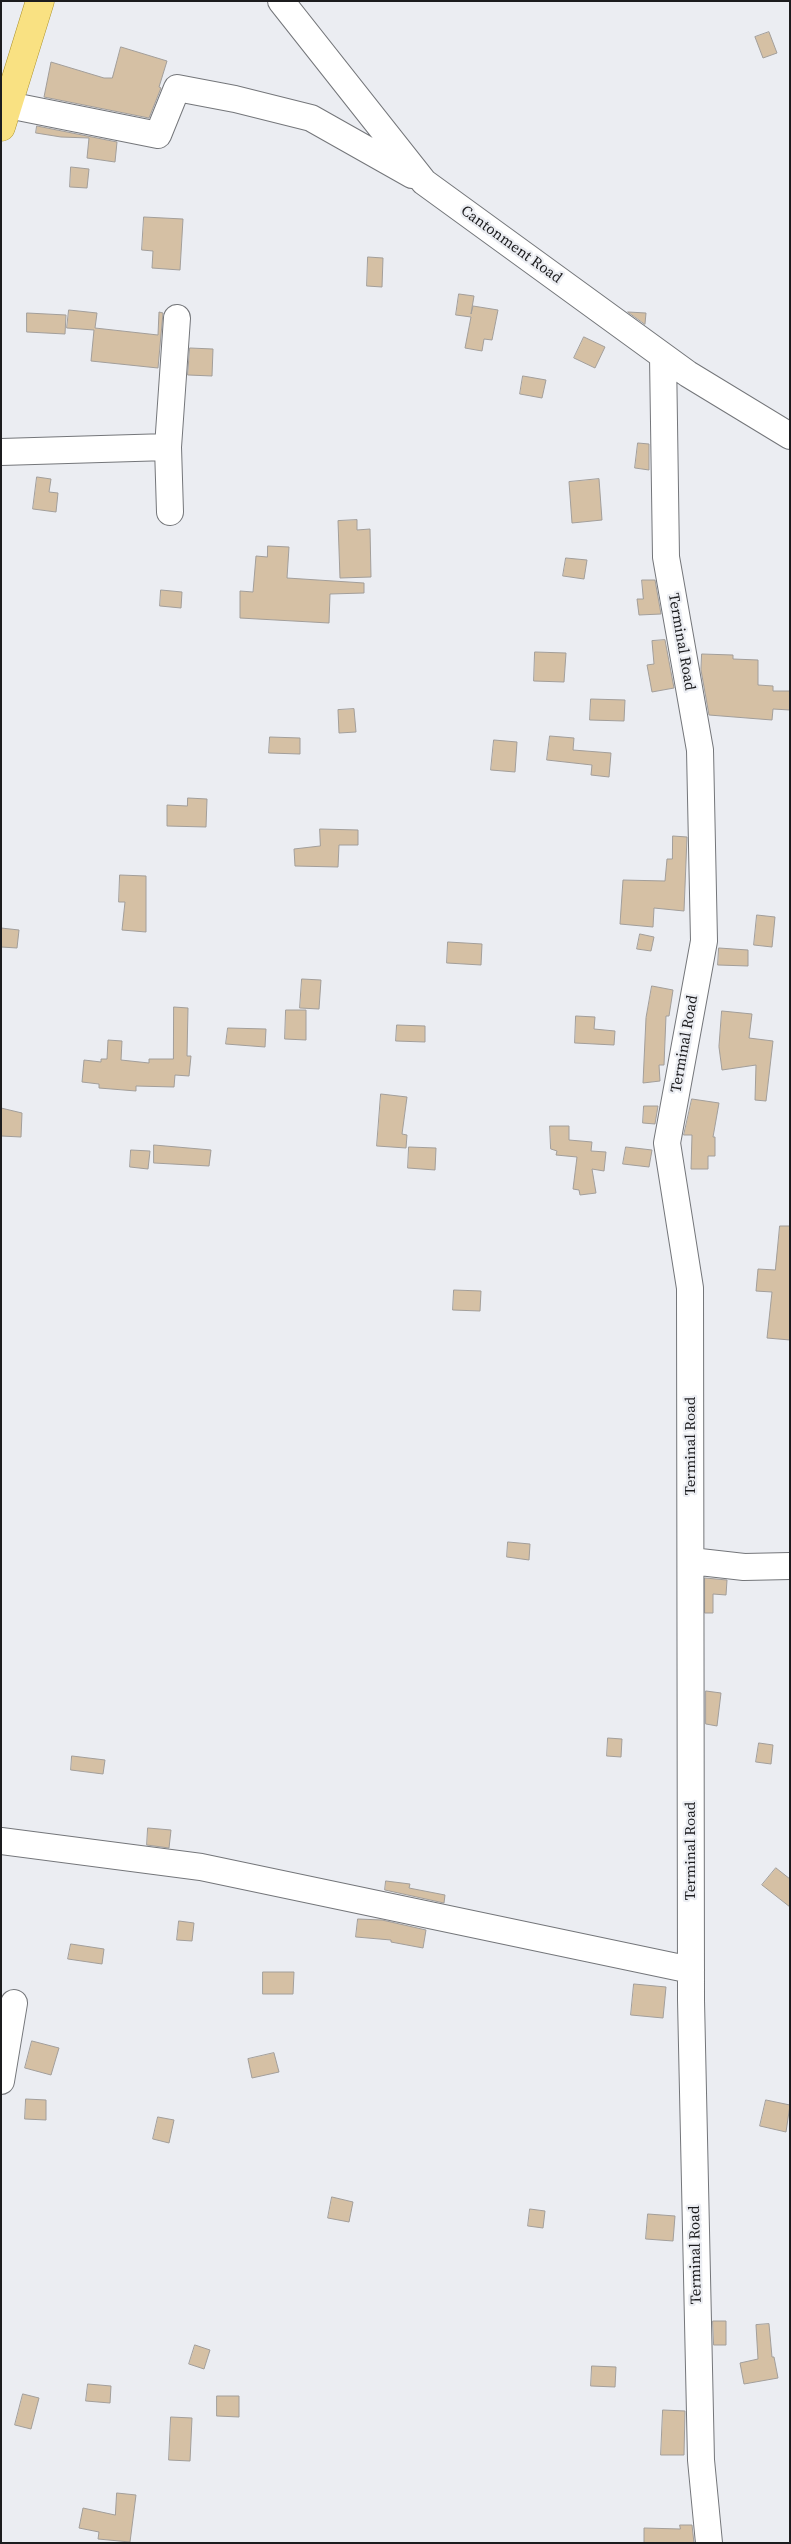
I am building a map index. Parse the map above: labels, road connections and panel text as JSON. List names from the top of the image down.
{
  "streets": {
    "street": ["Cantonment Road", "Terminal Road"]
  },
  "crossings": [
    ["Cantonment Road", "Terminal Road"]
  ]
}
